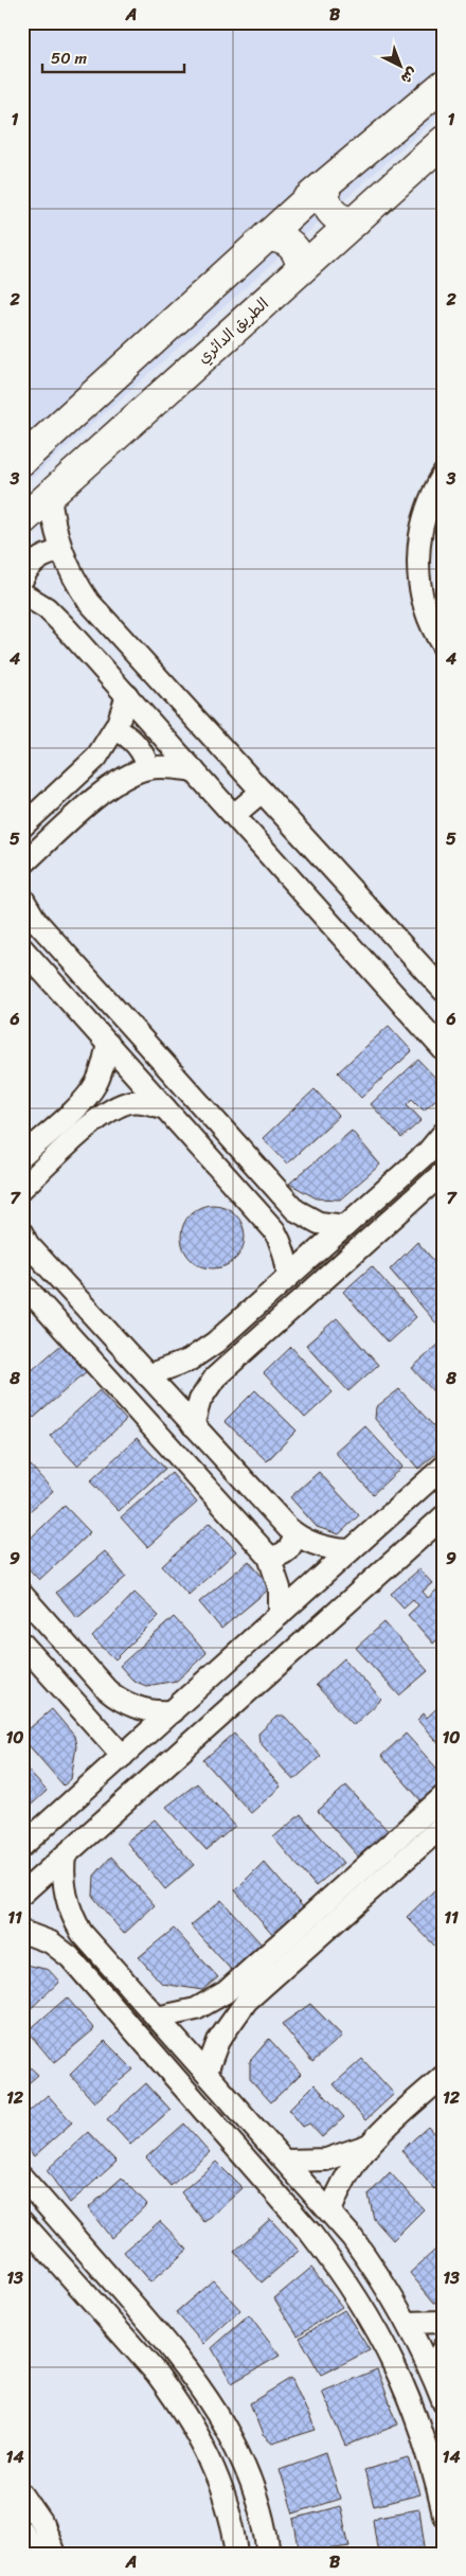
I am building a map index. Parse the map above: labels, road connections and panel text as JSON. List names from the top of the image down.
{
  "streets": {
    "main road": ["الطريق الدائري"]
  },
  "scale_bar": "50 m",
  "north": "bottom right",
  "grid": {
    "columns": ["A", "B"],
    "rows": [
      "1",
      "2",
      "3",
      "4",
      "5",
      "6",
      "7",
      "8",
      "9",
      "10",
      "11",
      "12",
      "13",
      "14"
    ]
  }
}
